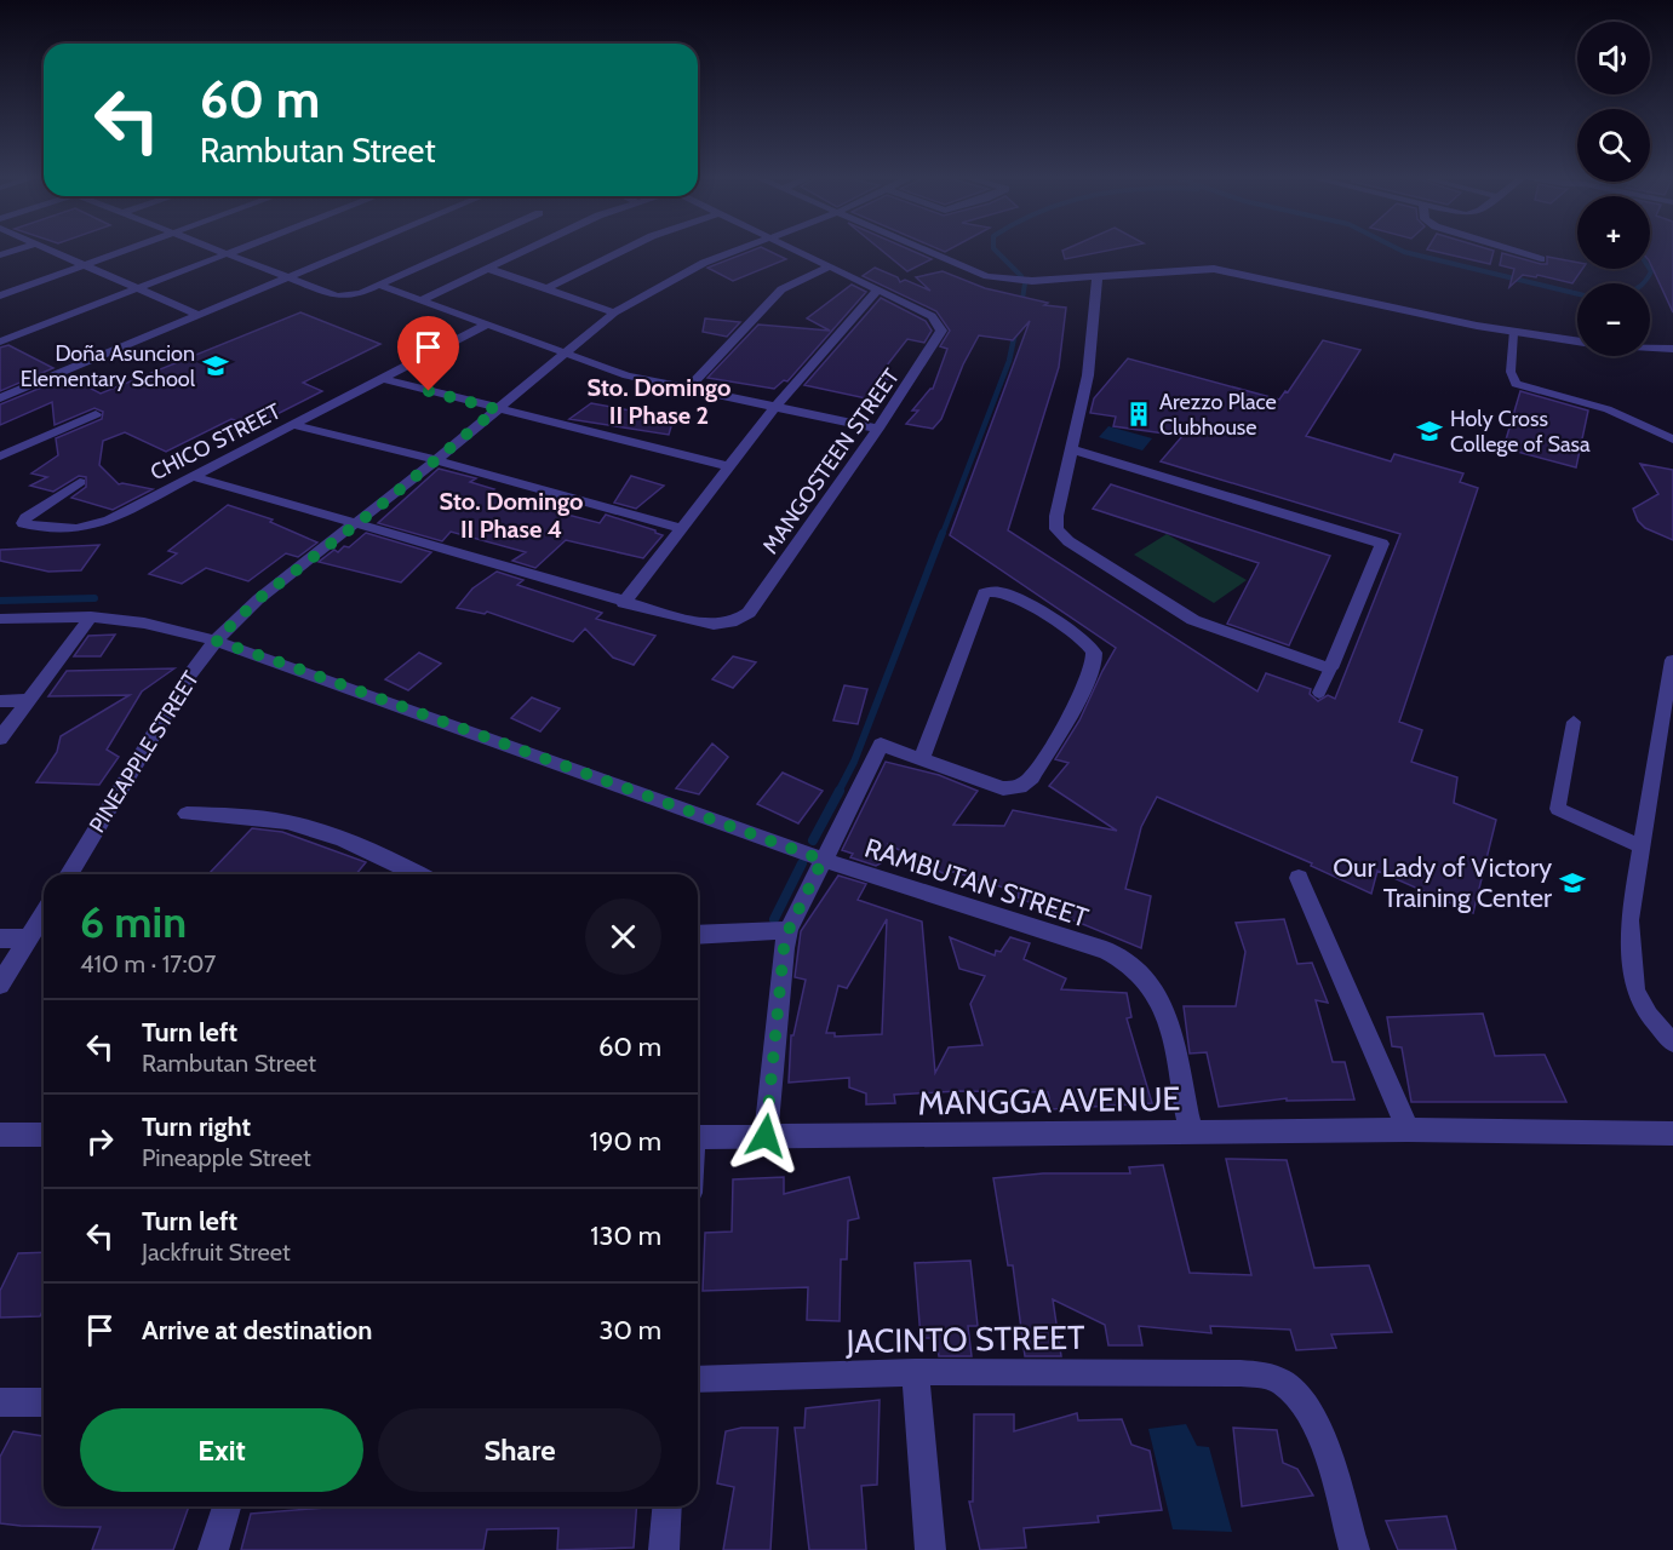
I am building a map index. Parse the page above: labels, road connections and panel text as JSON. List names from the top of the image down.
{
  "streets": {
    "street": [
      "CHICO STREET",
      "MANGOSTEEN STREET",
      "PINEAPPLE STREET",
      "RAMBUTAN STREET",
      "MANGGA AVENUE",
      "JACINTO STREET"
    ]
  },
  "crossings": [
    ["PINEAPPLE STREET", "RAMBUTAN STREET"],
    ["RAMBUTAN STREET", "MANGGA AVENUE"]
  ],
  "districts": ["Sto. Domingo II Phase 2", "Sto. Domingo II Phase 4"],
  "places": {
    "school or university": ["Doña Asuncion Elementary School", "Holy Cross College of Sasa", "Our Lady of Victory Training Center"],
    "building": ["Arezzo Place Clubhouse"]
  },
  "page": {
    "map_buttons": ["+", "−"],
    "turn": ["60 m", "Rambutan Street"],
    "heading": ["6 min", "410 m · 17:07"],
    "list": [
      {
        "name": "Turn left",
        "note": "Rambutan Street",
        "value": "60 m"
      },
      {
        "name": "Turn right",
        "note": "Pineapple Street",
        "value": "190 m"
      },
      {
        "name": "Turn left",
        "note": "Jackfruit Street",
        "value": "130 m"
      },
      {
        "name": "Arrive at destination",
        "value": "30 m"
      }
    ],
    "buttons": ["Exit", "Share"]
  }
}
